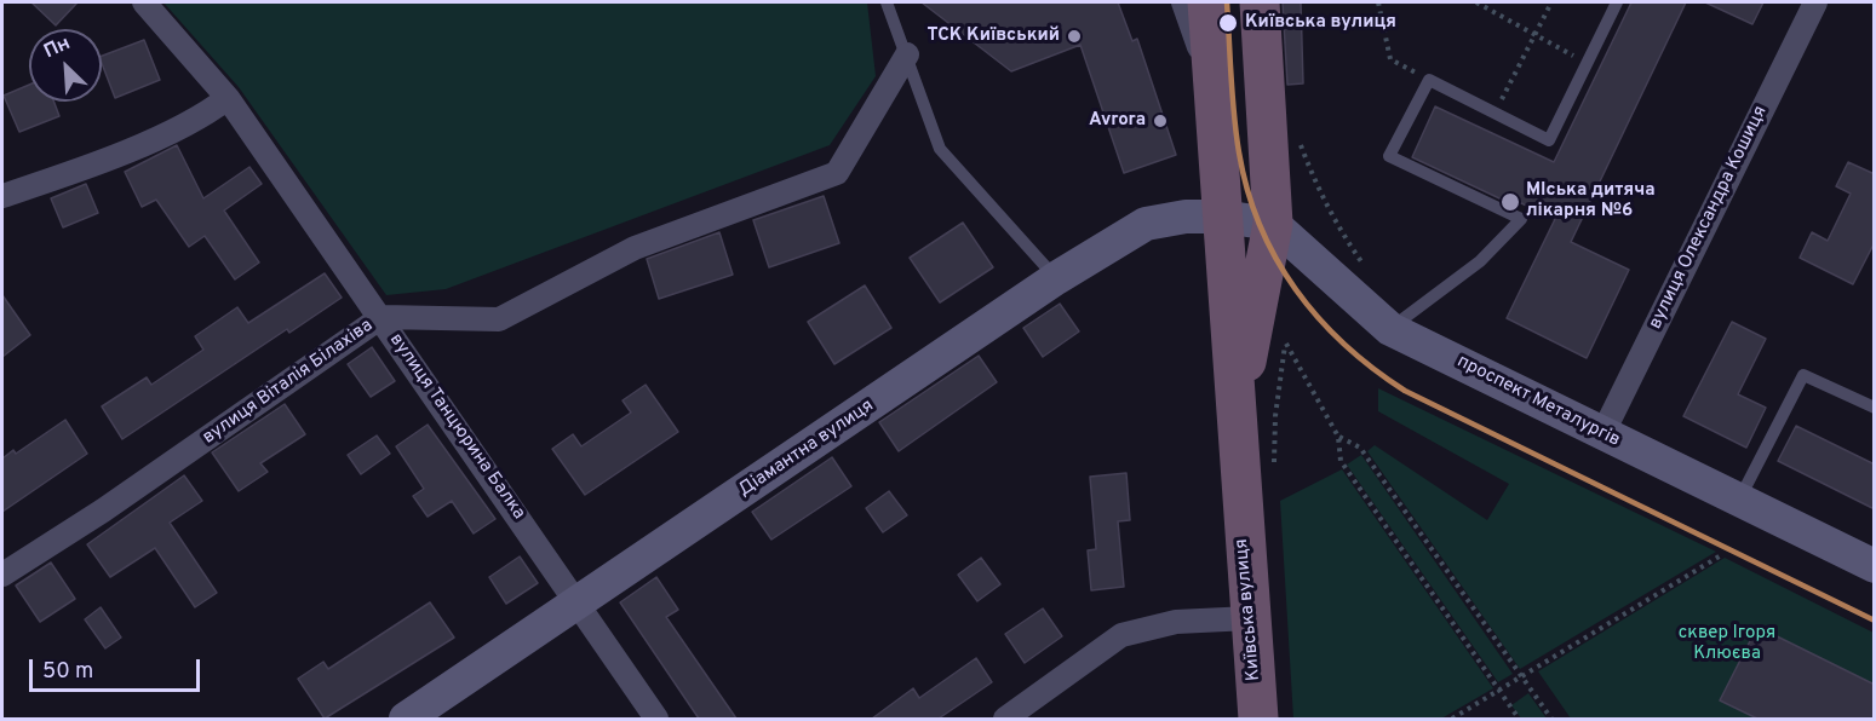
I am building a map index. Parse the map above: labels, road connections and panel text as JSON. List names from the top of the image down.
{
  "streets": {
    "highway": ["Київська вулиця"],
    "street": [
      "вулиця Олександра Кошиця",
      "вулиця Віталія Білахіва",
      "проспект Металургів",
      "вулиця Танцюрина Балка",
      "Діамантна вулиця"
    ]
  },
  "crossings": [
    ["вулиця Олександра Кошиця", "проспект Металургів"],
    ["вулиця Віталія Білахіва", "вулиця Танцюрина Балка"],
    ["проспект Металургів", "Київська вулиця"],
    ["вулиця Танцюрина Балка", "Діамантна вулиця"],
    ["Діамантна вулиця", "Київська вулиця"]
  ],
  "parks": ["сквер Ігоря Клюєва"],
  "places": [
    "Київська вулиця",
    "ТСК Київський",
    "Avrora",
    "МІська дитяча лікарня №6"
  ],
  "scale_bar": "50 m",
  "north": "top left"
}
